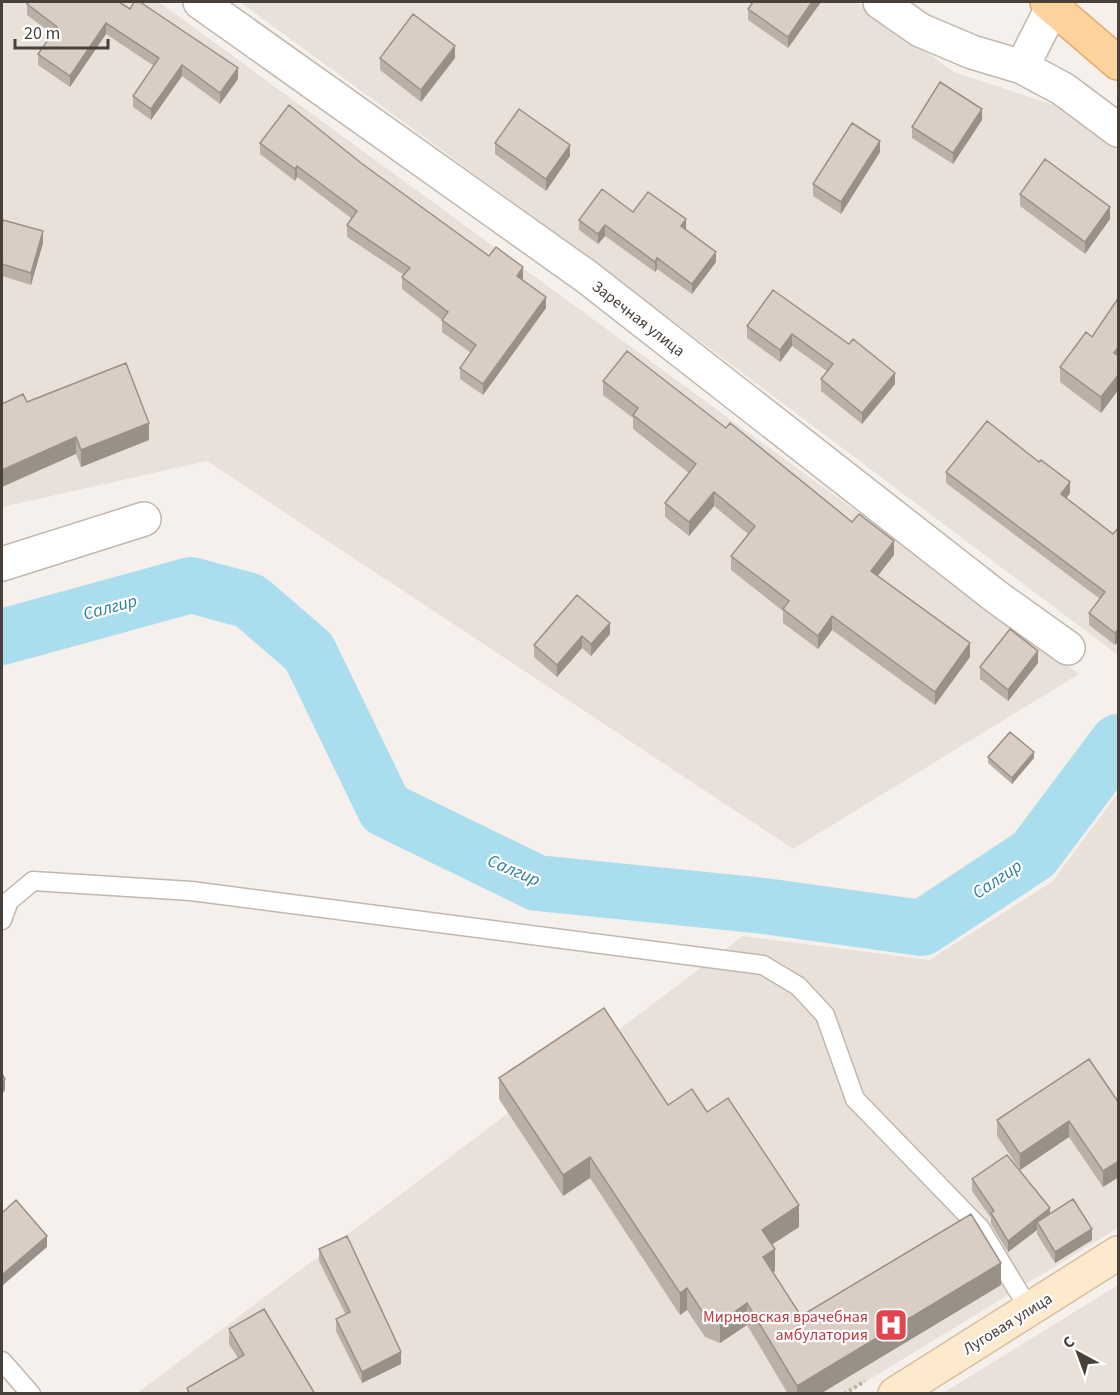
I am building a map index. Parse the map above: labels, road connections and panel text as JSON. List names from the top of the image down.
{
  "streets": {
    "main road": ["Луговая улица"],
    "street": ["Заречная улица"]
  },
  "water": ["Салгир"],
  "places": {
    "hospital": ["Мирновская врачебная амбулатория"]
  },
  "scale_bar": "20 m",
  "north": "top left"
}
